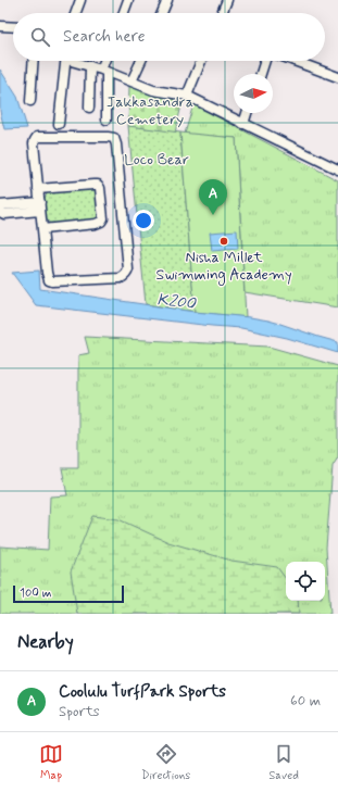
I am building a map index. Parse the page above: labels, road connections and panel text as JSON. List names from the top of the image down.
{
  "water": ["K200"],
  "parks": ["Jakkasandra Cemetery", "Loco Bear"],
  "places": ["Nisha Millet Swimming Academy"],
  "scale_bar": "100 m",
  "north": "right",
  "page": {
    "search": "Search here",
    "pins": "A",
    "scale": "100 m",
    "heading": "Nearby",
    "list": [
      {
        "mark": "A",
        "name": "Coolulu TurfPark Sports",
        "note": "Sports",
        "value": "60 m"
      }
    ],
    "nav": ["Map", "Directions", "Saved"]
  }
}
